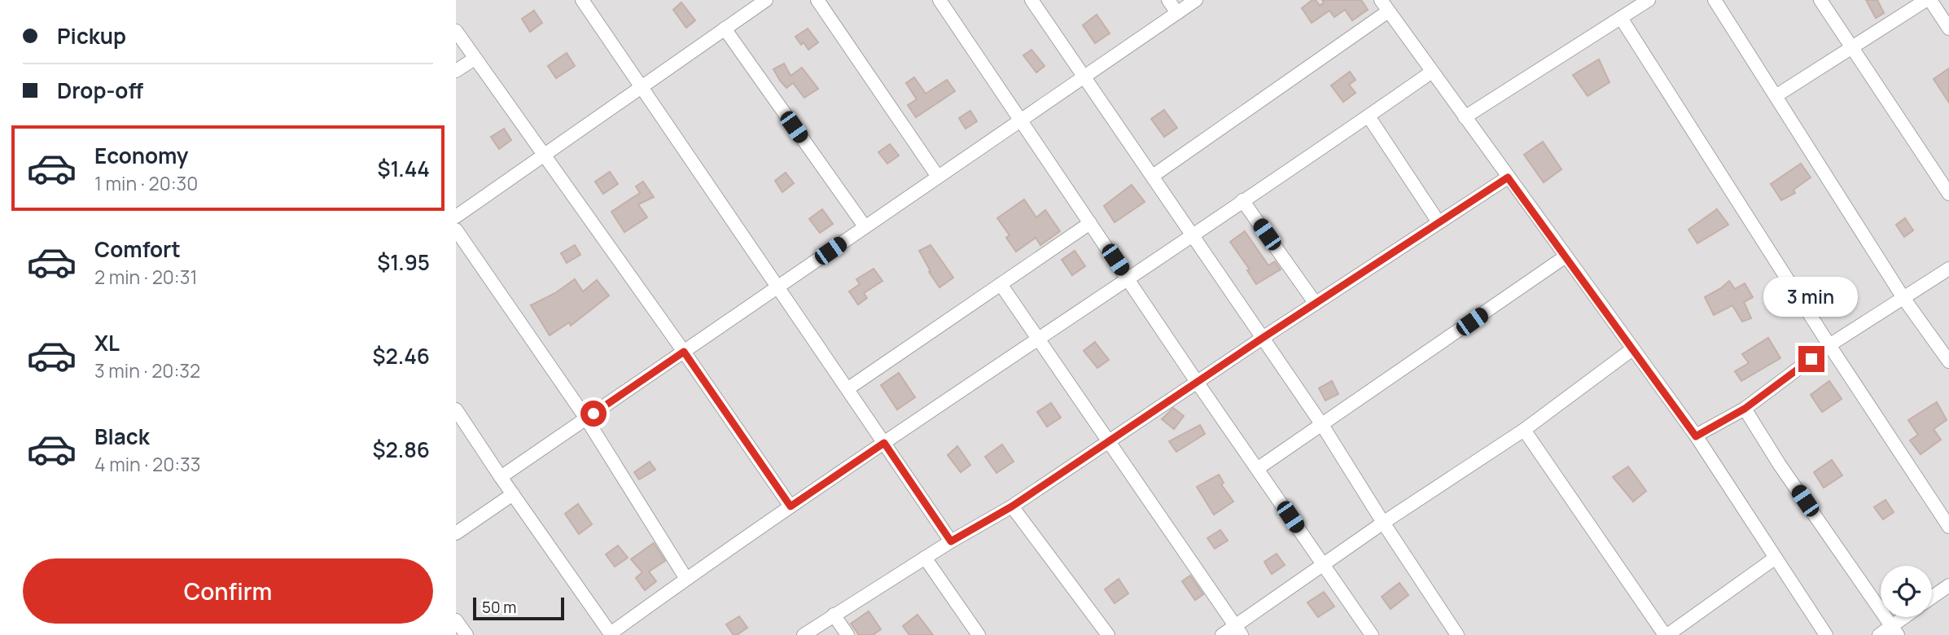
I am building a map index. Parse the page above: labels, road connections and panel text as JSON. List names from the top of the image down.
{
  "scale_bar": "50 m",
  "page": {
    "banner": ["Pickup", "Drop-off"],
    "list": [
      {
        "name": "Economy",
        "note": "1 min · 20:30",
        "value": "$1.44"
      },
      {
        "name": "Comfort",
        "note": "2 min · 20:31",
        "value": "$1.95"
      },
      {
        "name": "XL",
        "note": "3 min · 20:32",
        "value": "$2.46"
      },
      {
        "name": "Black",
        "note": "4 min · 20:33",
        "value": "$2.86"
      }
    ],
    "bubble": "3 min",
    "buttons": "Confirm",
    "scale": "50 m"
  }
}
